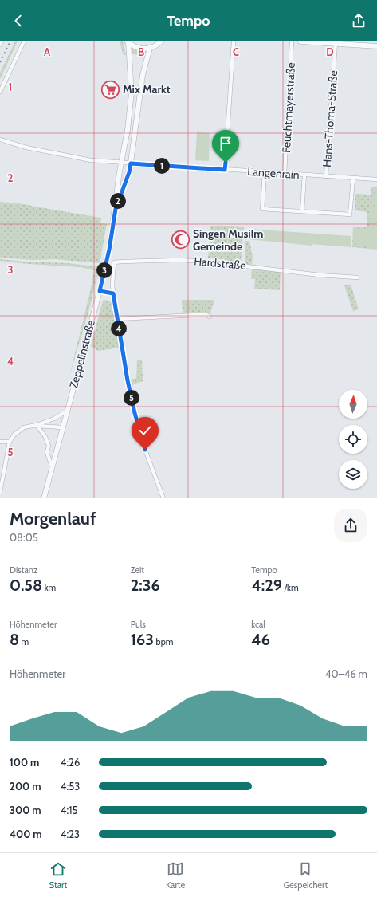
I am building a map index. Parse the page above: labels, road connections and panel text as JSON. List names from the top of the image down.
{
  "streets": {
    "street": [
      "Feuchtmayerstraße",
      "Hans-Thoma-Straße",
      "Langenrain",
      "Hardstraße",
      "Zeppelinstraße"
    ]
  },
  "crossings": [
    ["Feuchtmayerstraße", "Langenrain"],
    ["Hans-Thoma-Straße", "Langenrain"]
  ],
  "places": {
    "supermarket": ["Mix Markt"],
    "mosque": ["Singen Musilm Gemeinde"]
  },
  "north": "top",
  "page": {
    "header": "Tempo",
    "pins": [
      "1",
      "2",
      "3",
      "4",
      "5"
    ],
    "heading": ["Morgenlauf", "08:05"],
    "stats": [
      ["Distanz", "0.58 km"],
      ["Zeit", "2:36"],
      ["Tempo", "4:29 /km"],
      ["Höhenmeter", "8 m"],
      ["Puls", "163 bpm"],
      ["kcal", "46"]
    ],
    "chart": ["Höhenmeter", "40–46 m"],
    "list": [
      {
        "name": "100 m",
        "note": "4:26"
      },
      {
        "name": "200 m",
        "note": "4:53"
      },
      {
        "name": "300 m",
        "note": "4:15"
      },
      {
        "name": "400 m",
        "note": "4:23"
      }
    ],
    "tabs": ["Start", "Karte", "Gespeichert"]
  },
  "grid": {
    "columns": [
      "A",
      "B",
      "C",
      "D"
    ],
    "rows": [
      "1",
      "2",
      "3",
      "4",
      "5"
    ]
  }
}
